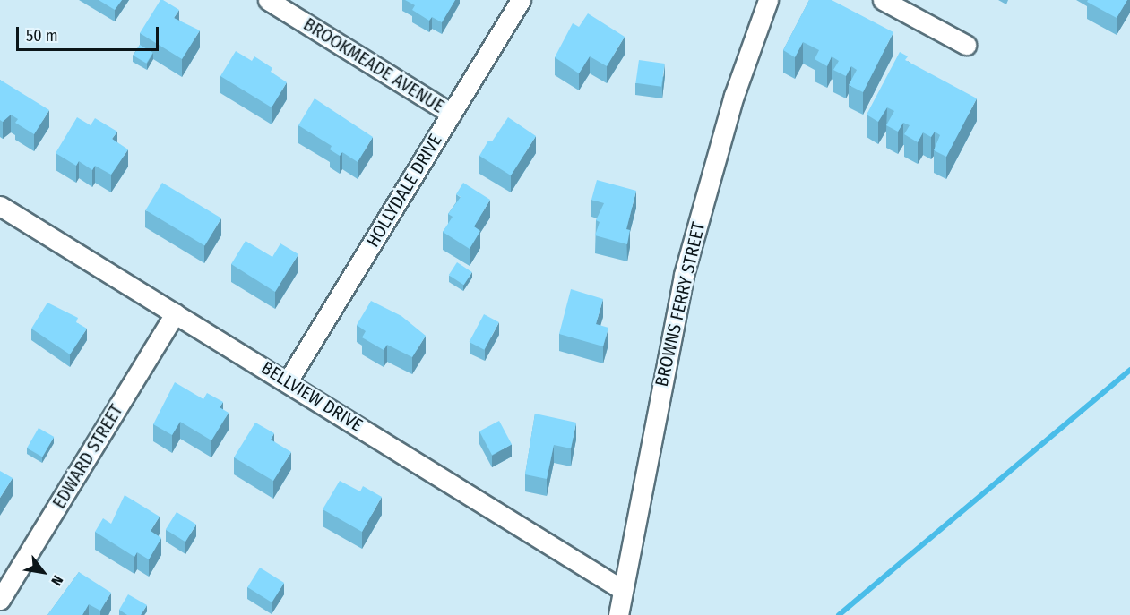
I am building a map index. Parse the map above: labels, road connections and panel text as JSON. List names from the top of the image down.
{
  "streets": {
    "street": [
      "BROOKMEADE AVENUE",
      "HOLLYDALE DRIVE",
      "BROWNS FERRY STREET",
      "BELLVIEW DRIVE",
      "EDWARD STREET"
    ]
  },
  "crossings": [
    ["BROOKMEADE AVENUE", "HOLLYDALE DRIVE"],
    ["HOLLYDALE DRIVE", "BELLVIEW DRIVE"],
    ["BROWNS FERRY STREET", "BELLVIEW DRIVE"],
    ["BELLVIEW DRIVE", "EDWARD STREET"]
  ],
  "scale_bar": "50 m",
  "north": "bottom right"
}
